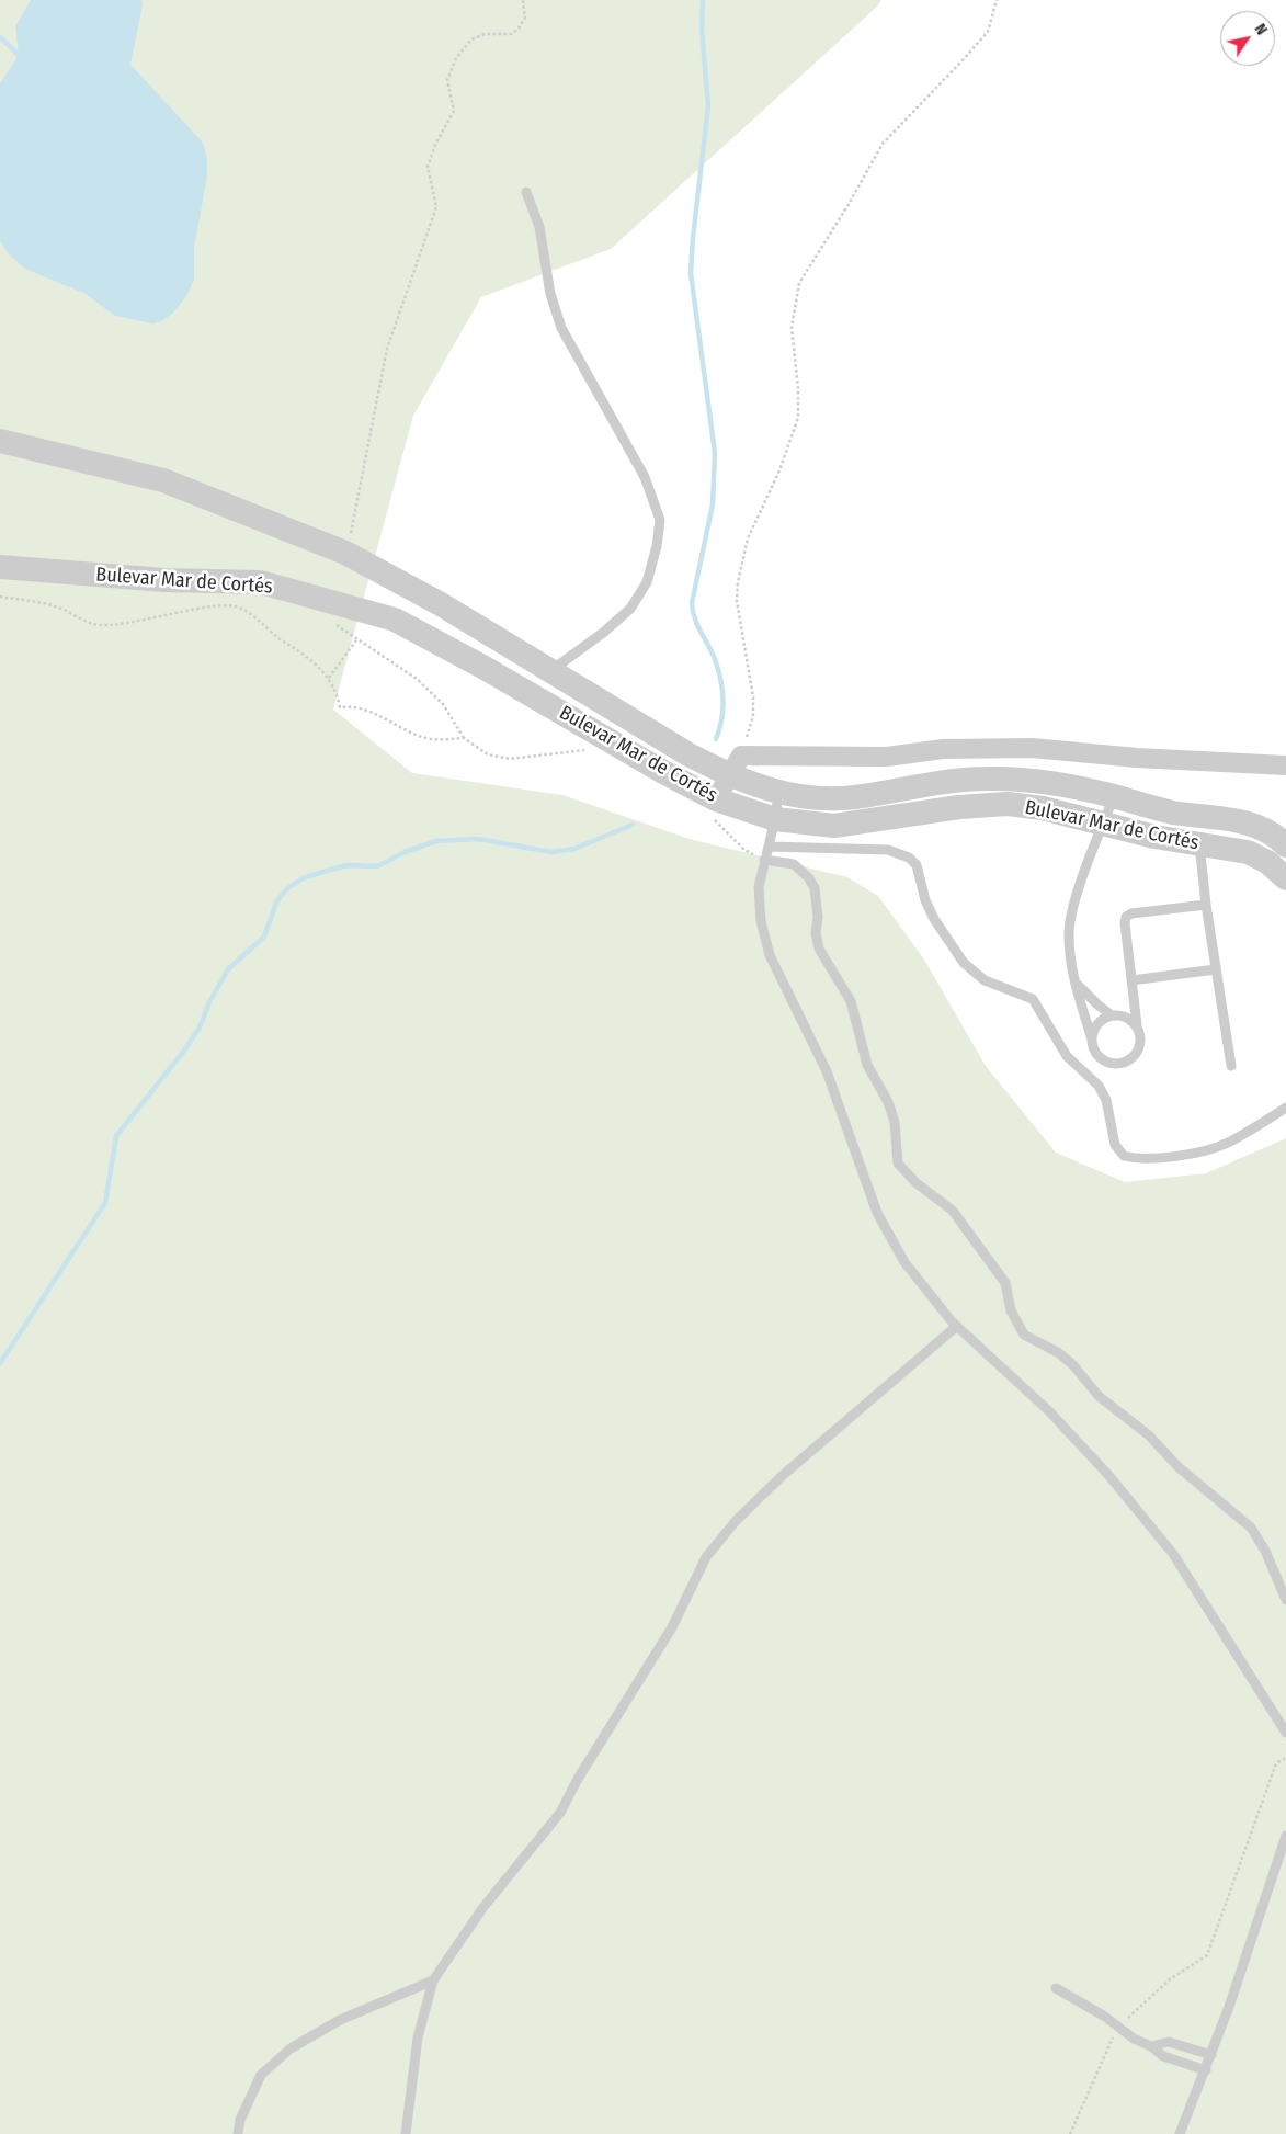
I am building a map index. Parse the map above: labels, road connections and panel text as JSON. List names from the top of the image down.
{
  "streets": {
    "street": ["Bulevar Mar de Cortés"]
  },
  "north": "top right"
}
